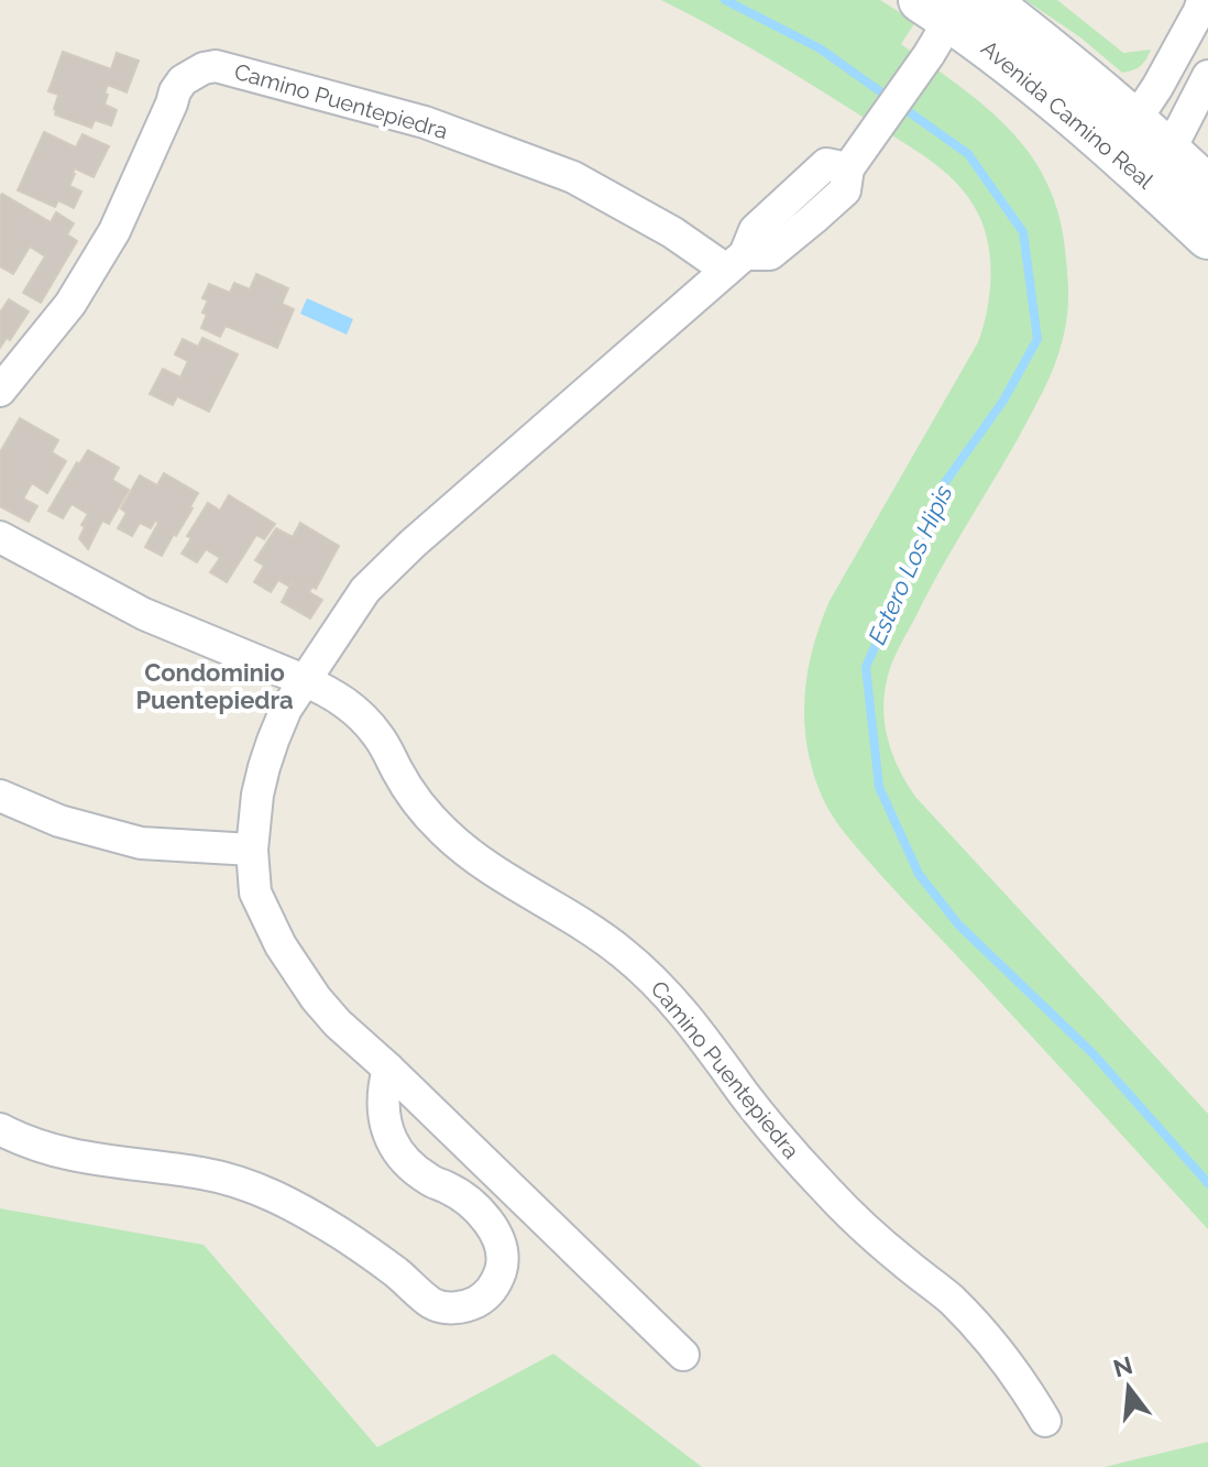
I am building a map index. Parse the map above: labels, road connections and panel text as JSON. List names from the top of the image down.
{
  "streets": {
    "main road": ["Avenida Camino Real"],
    "street": ["Camino Puentepiedra"]
  },
  "districts": ["Condominio Puentepiedra"],
  "water": ["Estero Los Hipis"],
  "north": "top"
}
